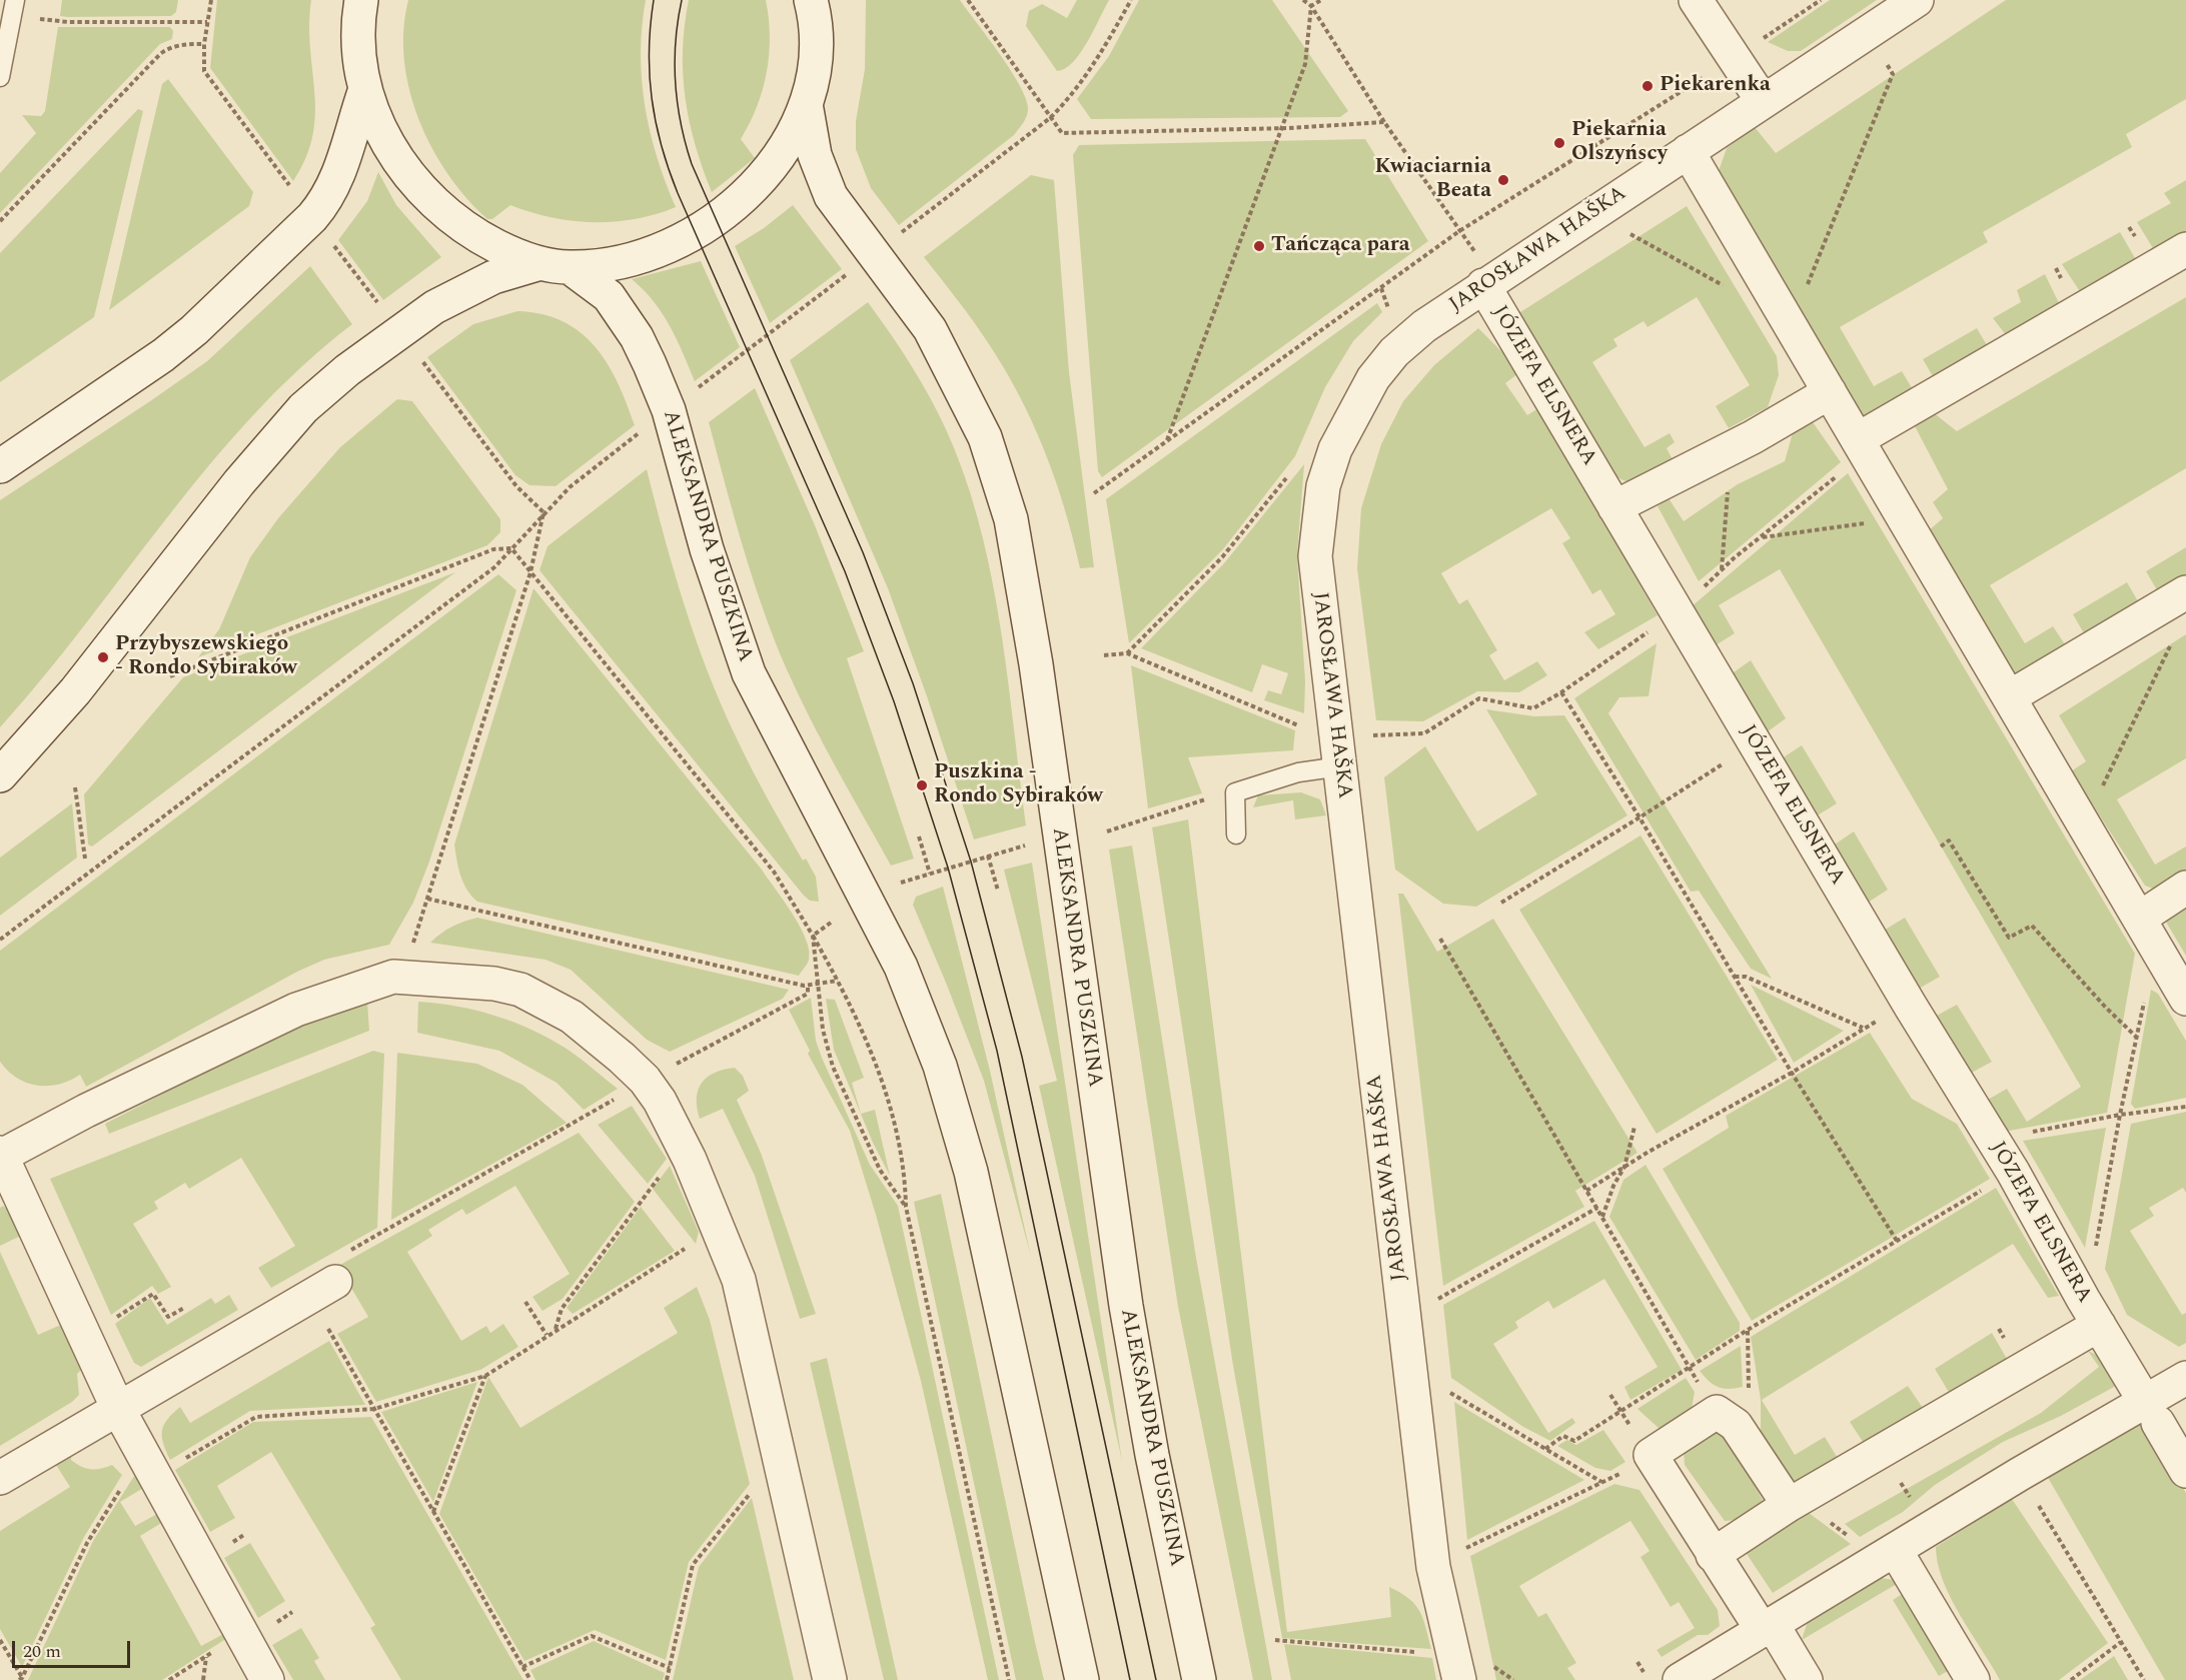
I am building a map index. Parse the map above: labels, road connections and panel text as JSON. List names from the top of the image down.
{
  "streets": {
    "street": ["JAROSŁAWA HAŠKA", "JÓZEFA ELSNERA", "ALEKSANDRA PUSZKINA"]
  },
  "crossings": [
    ["JAROSŁAWA HAŠKA", "JÓZEFA ELSNERA"]
  ],
  "places": [
    "Piekarenka",
    "Piekarnia Olszyńscy",
    "Kwiaciarnia Beata",
    "Tańcząca para",
    "Przybyszewskiego - Rondo Sybiraków",
    "Puszkina - Rondo Sybiraków"
  ],
  "scale_bar": "20 m"
}
